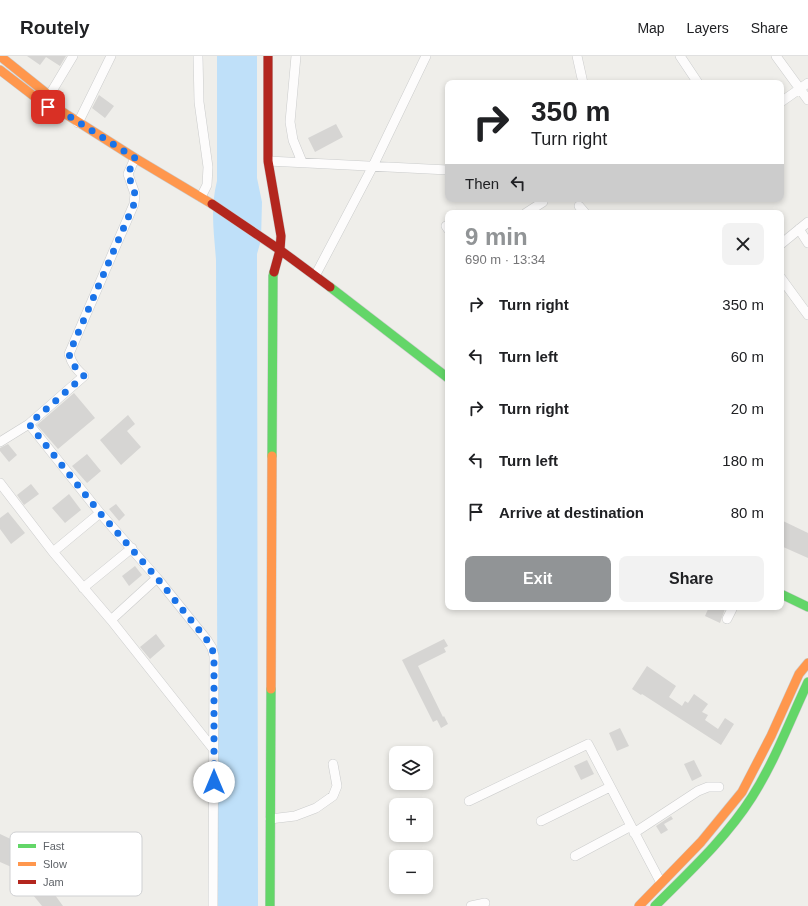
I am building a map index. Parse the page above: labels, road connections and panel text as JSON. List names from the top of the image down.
{
  "legend": ["Fast", "Slow", "Jam"],
  "page": {
    "header": "Routely",
    "nav": ["Map", "Layers", "Share"],
    "turn": ["350 m", "Turn right"],
    "then": "Then",
    "heading": ["9 min", "690 m · 13:34"],
    "list": [
      {
        "name": "Turn right",
        "value": "350 m"
      },
      {
        "name": "Turn left",
        "value": "60 m"
      },
      {
        "name": "Turn right",
        "value": "20 m"
      },
      {
        "name": "Turn left",
        "value": "180 m"
      },
      {
        "name": "Arrive at destination",
        "value": "80 m"
      }
    ],
    "buttons": ["Exit", "Share"],
    "map_buttons": ["+", "−"]
  }
}
